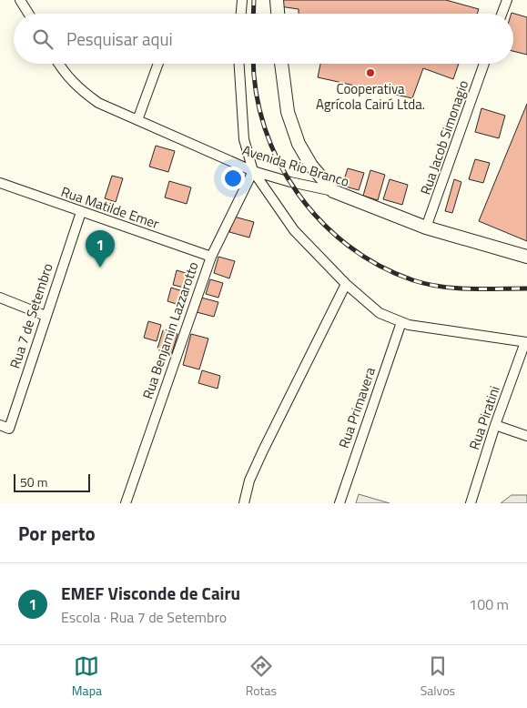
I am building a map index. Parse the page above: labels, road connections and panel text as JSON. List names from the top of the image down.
{
  "streets": {
    "street": [
      "Rua Jacob Simonagio",
      "Avenida Rio Branco",
      "Rua Matilde Emer",
      "Rua 7 de Setembro",
      "Rua Benjamin Lazzarotto",
      "Rua Primavera",
      "Rua Piratini"
    ]
  },
  "crossings": [
    ["Rua Jacob Simonagio", "Avenida Rio Branco"],
    ["Avenida Rio Branco", "Rua Benjamin Lazzarotto"],
    ["Rua Matilde Emer", "Rua 7 de Setembro"],
    ["Rua Matilde Emer", "Rua Benjamin Lazzarotto"]
  ],
  "places": ["Cooperativa Agrícola Cairú Ltda."],
  "scale_bar": "50 m",
  "page": {
    "search": "Pesquisar aqui",
    "pins": "1",
    "scale": "50 m",
    "heading": "Por perto",
    "list": [
      {
        "mark": "1",
        "name": "EMEF Visconde de Cairu",
        "note": "Escola · Rua 7 de Setembro",
        "value": "100 m"
      }
    ],
    "nav": ["Mapa", "Rotas", "Salvos"]
  }
}
